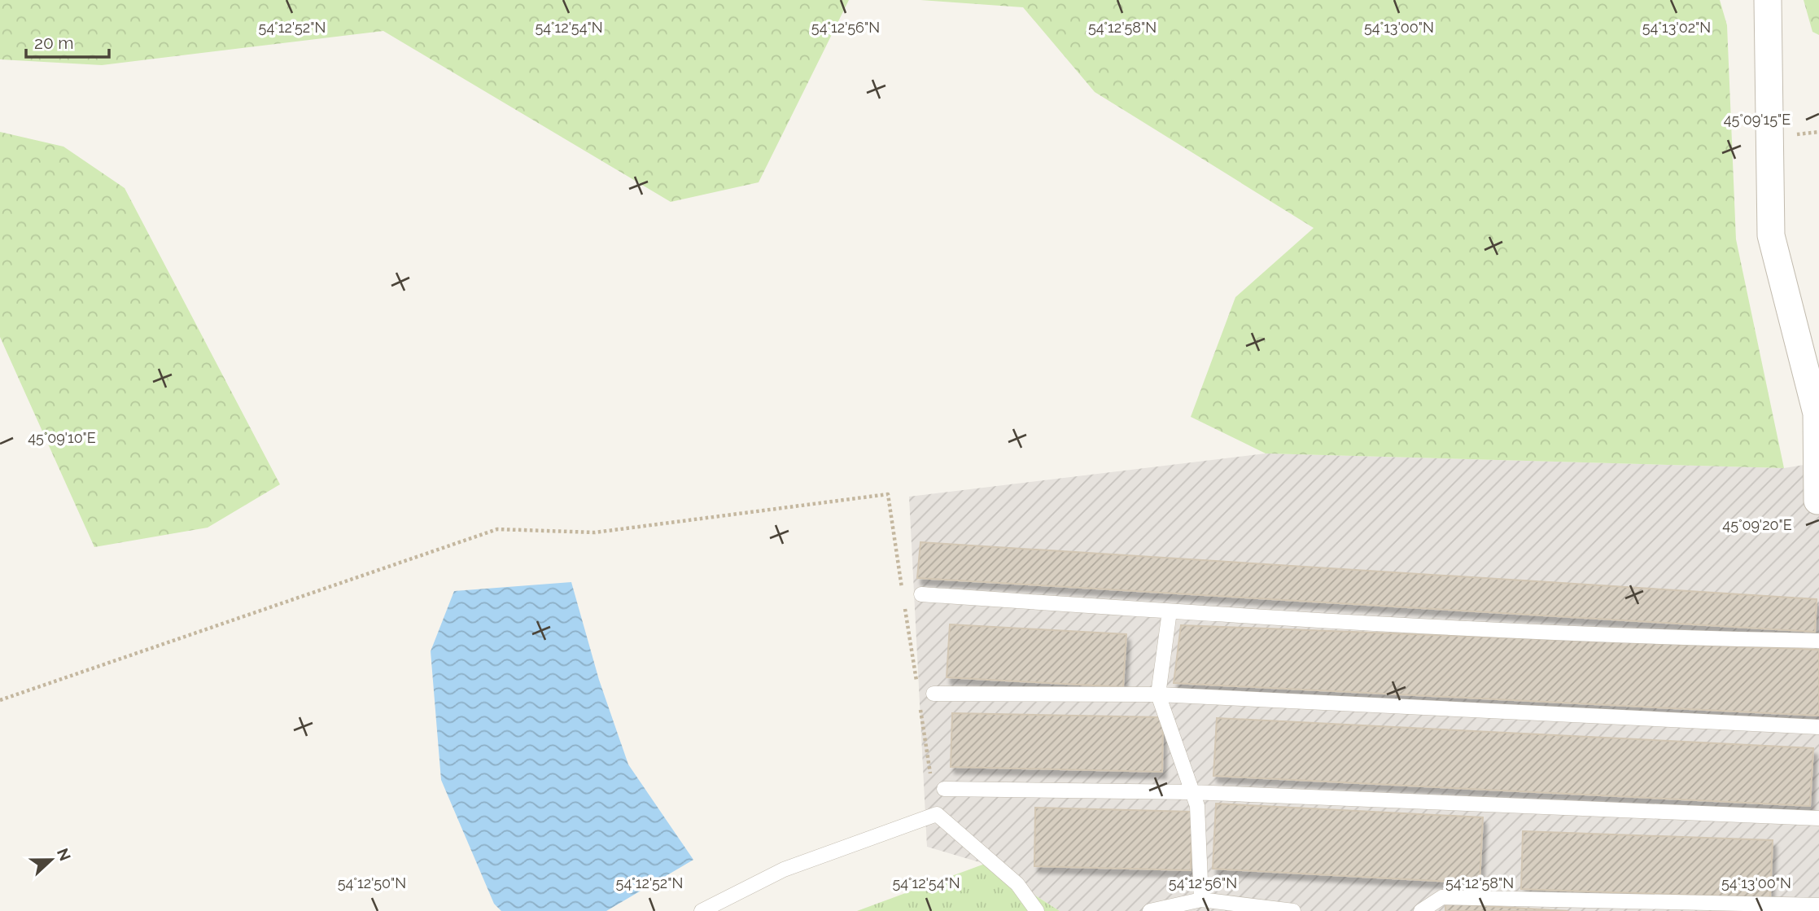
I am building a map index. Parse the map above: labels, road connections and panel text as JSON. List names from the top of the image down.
{
  "scale_bar": "20 m",
  "north": "right",
  "coordinates": [
    "54°13'02\"N",
    "54°12'52\"N",
    "54°12'54\"N",
    "54°12'56\"N",
    "54°12'58\"N",
    "54°13'00\"N",
    "45°09'15\"E",
    "45°09'10\"E",
    "45°09'20\"E",
    "54°12'50\"N"
  ]
}
